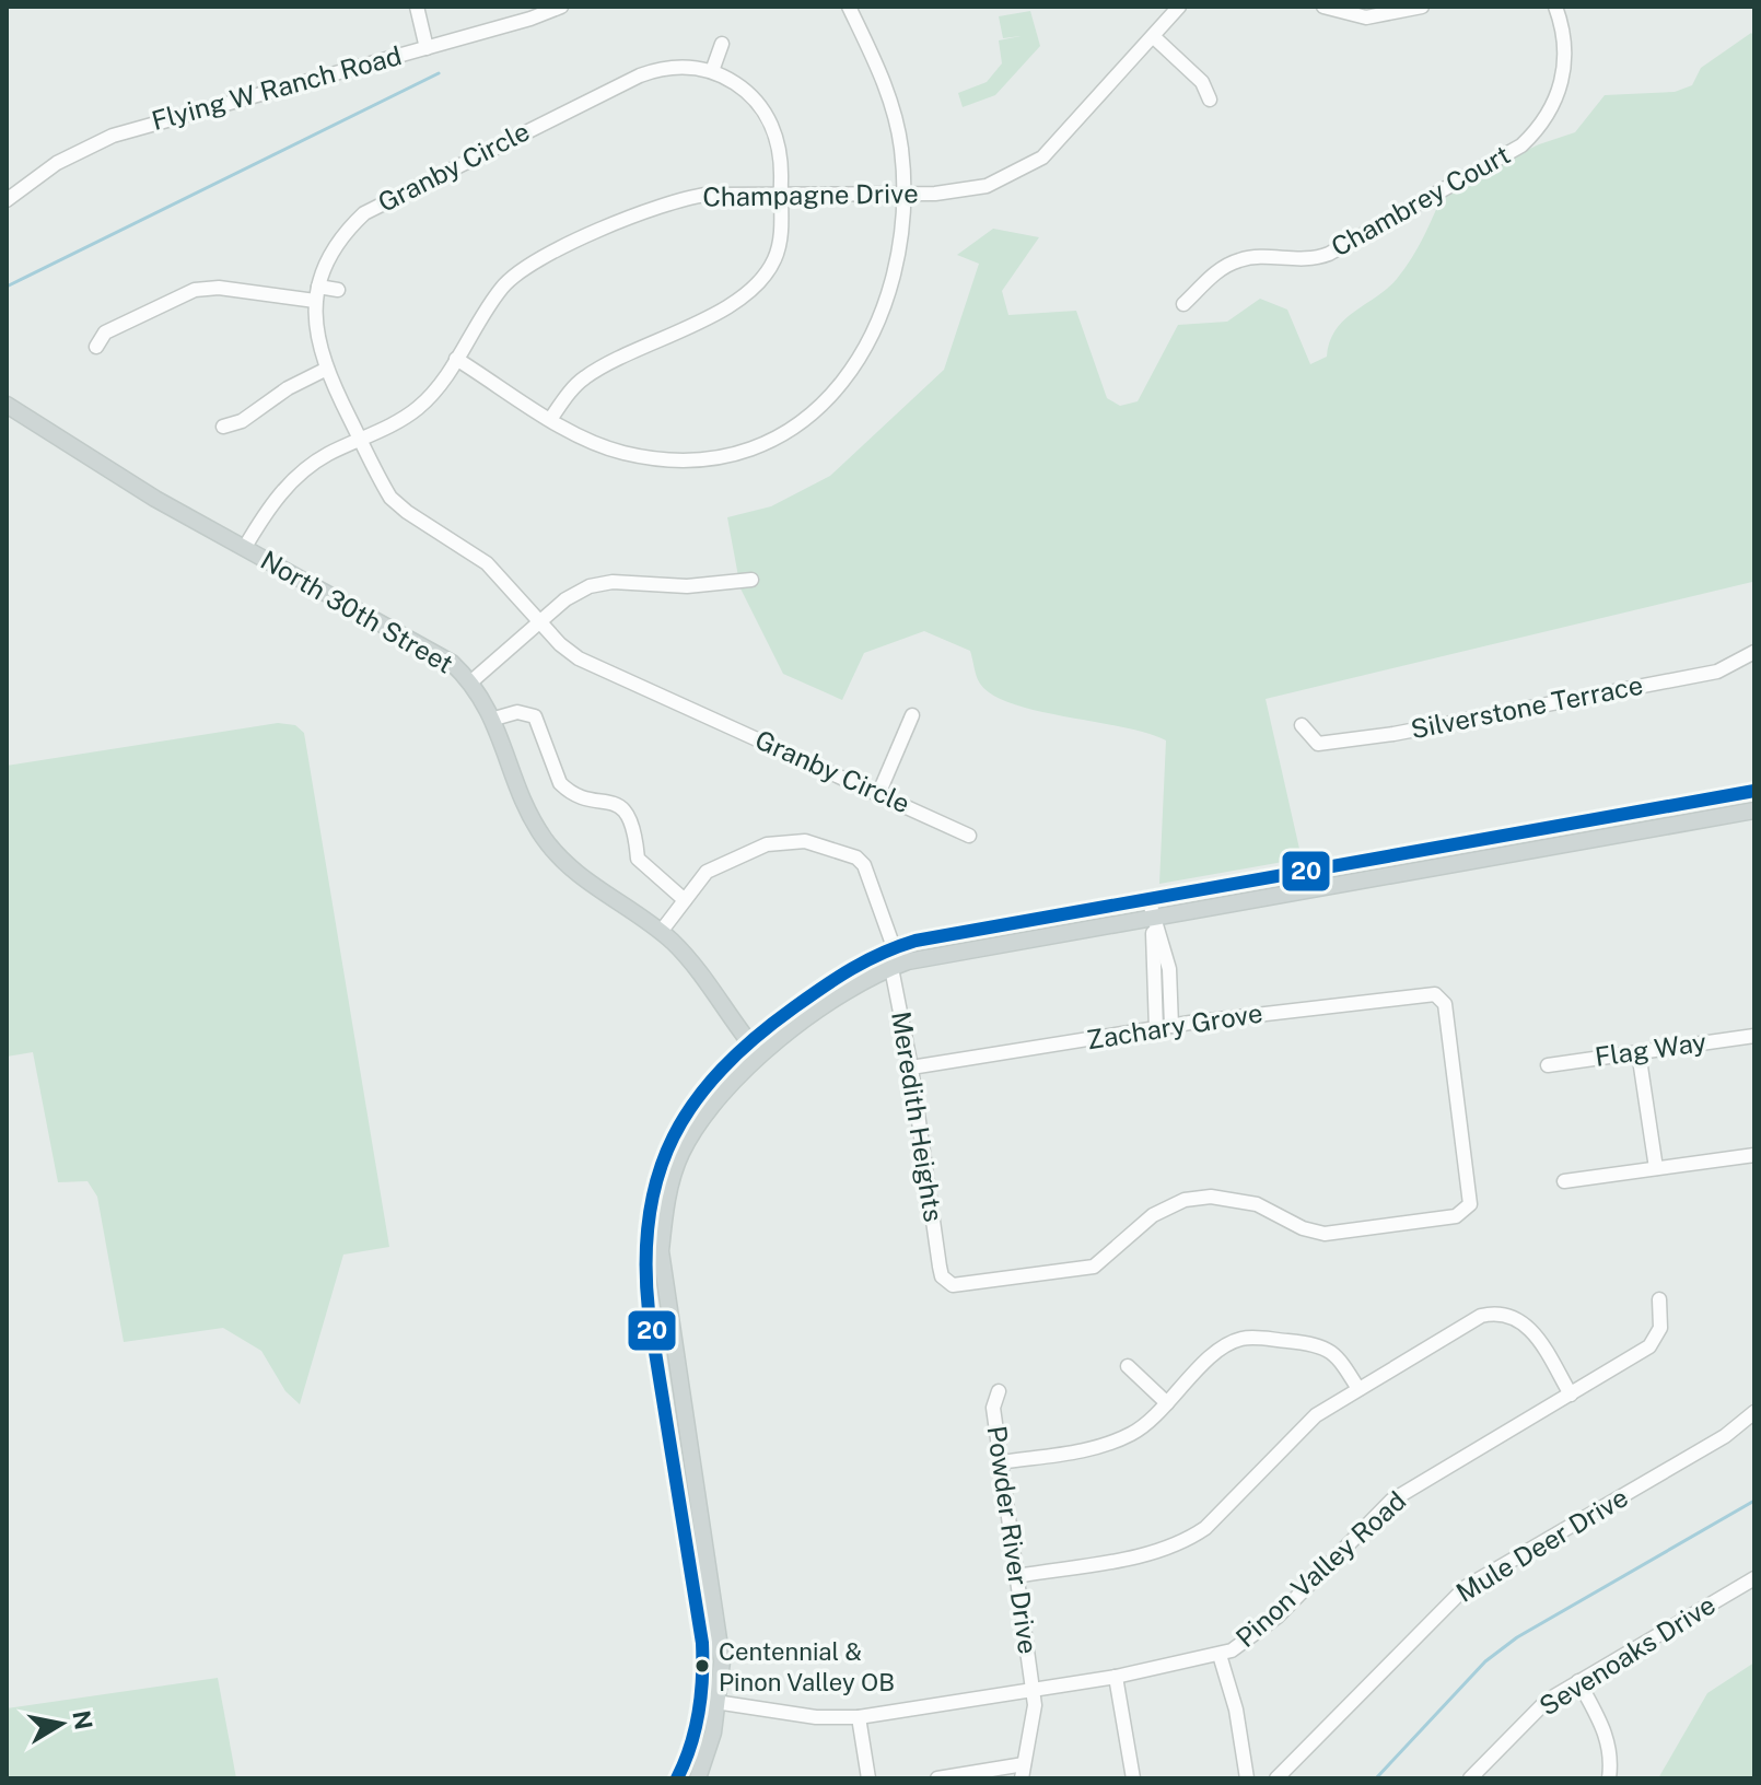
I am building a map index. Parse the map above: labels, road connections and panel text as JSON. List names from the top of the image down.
{
  "streets": {
    "main road": ["North 30th Street"],
    "street": [
      "Flying W Ranch Road",
      "Granby Circle",
      "Champagne Drive",
      "Chambrey Court",
      "Silverstone Terrace",
      "Zachary Grove",
      "Flag Way",
      "Meredith Heights",
      "Powder River Drive",
      "Mule Deer Drive",
      "Pinon Valley Road",
      "Sevenoaks Drive"
    ]
  },
  "crossings": [
    ["Granby Circle", "Champagne Drive"],
    ["Champagne Drive", "North 30th Street"],
    ["Zachary Grove", "Meredith Heights"],
    ["Powder River Drive", "Pinon Valley Road"]
  ],
  "places": ["Centennial & Pinon Valley OB"],
  "lines": ["transit line 20"],
  "north": "right"
}
